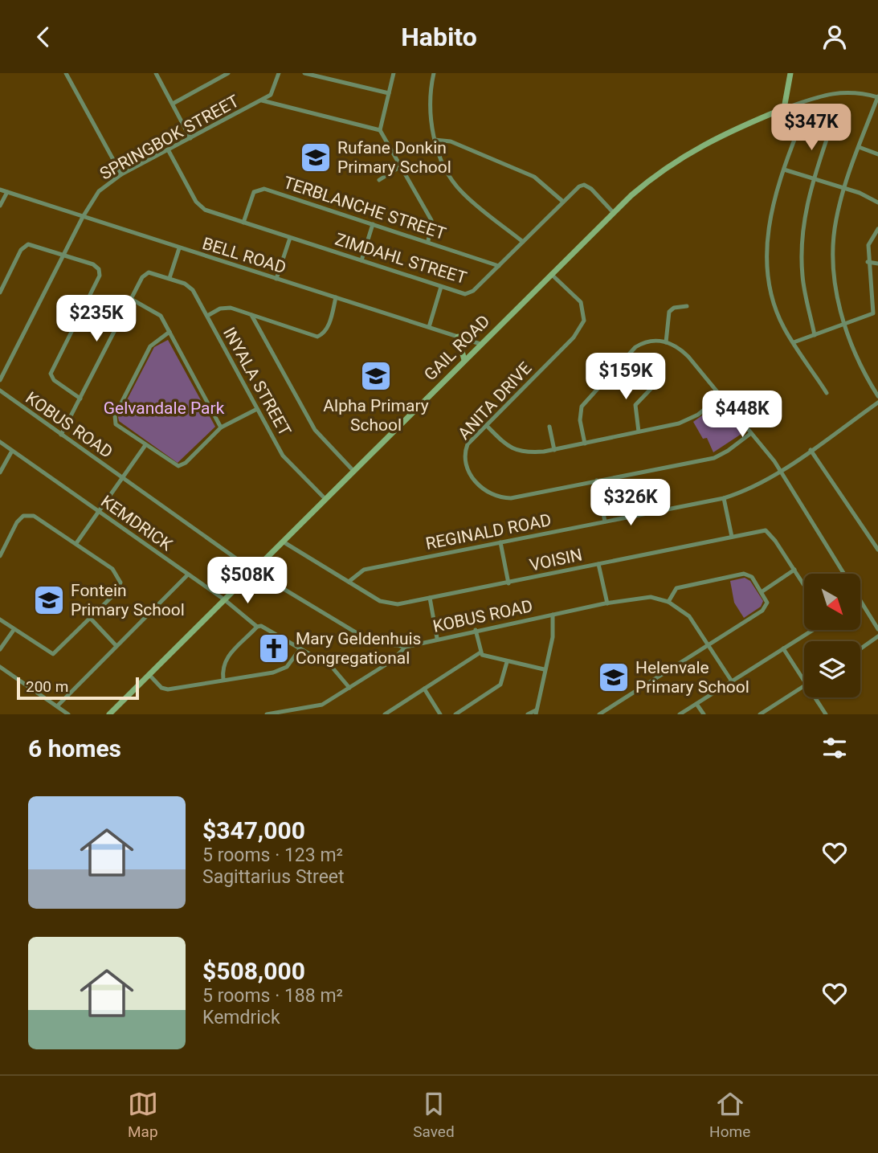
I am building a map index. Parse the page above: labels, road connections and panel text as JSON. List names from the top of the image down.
{
  "streets": {
    "street": [
      "SPRINGBOK STREET",
      "TERBLANCHE STREET",
      "BELL ROAD",
      "ZIMDAHL STREET",
      "GAIL ROAD",
      "INYALA STREET",
      "ANITA DRIVE",
      "KOBUS ROAD",
      "KEMDRICK",
      "REGINALD ROAD",
      "VOISIN"
    ]
  },
  "crossings": [
    ["SPRINGBOK STREET", "BELL ROAD"],
    ["SPRINGBOK STREET", "ZIMDAHL STREET"],
    ["TERBLANCHE STREET", "ZIMDAHL STREET"],
    ["BELL ROAD", "GAIL ROAD"],
    ["ZIMDAHL STREET", "GAIL ROAD"],
    ["GAIL ROAD", "INYALA STREET"],
    ["GAIL ROAD", "ANITA DRIVE"],
    ["GAIL ROAD", "KOBUS ROAD"],
    ["GAIL ROAD", "KEMDRICK"],
    ["GAIL ROAD", "VOISIN"],
    ["REGINALD ROAD", "VOISIN"]
  ],
  "parks": ["Gelvandale Park"],
  "places": {
    "school or university": [
      "Rufane Donkin Primary School",
      "Alpha Primary School",
      "Fontein Primary School",
      "Helenvale Primary School"
    ],
    "church": ["Mary Geldenhuis Congregational"]
  },
  "scale_bar": "200 m",
  "north": "bottom right",
  "page": {
    "header": "Habito",
    "price": [
      "$347K",
      "$235K",
      "$159K",
      "$448K",
      "$326K",
      "$508K"
    ],
    "scale": "200 m",
    "heading": "6 homes",
    "list": [
      {
        "name": "$347,000",
        "note": "5 rooms · 123 m² · Sagittarius Street"
      },
      {
        "name": "$508,000",
        "note": "5 rooms · 188 m² · Kemdrick"
      }
    ],
    "tabs": ["Map", "Saved", "Home"]
  }
}
